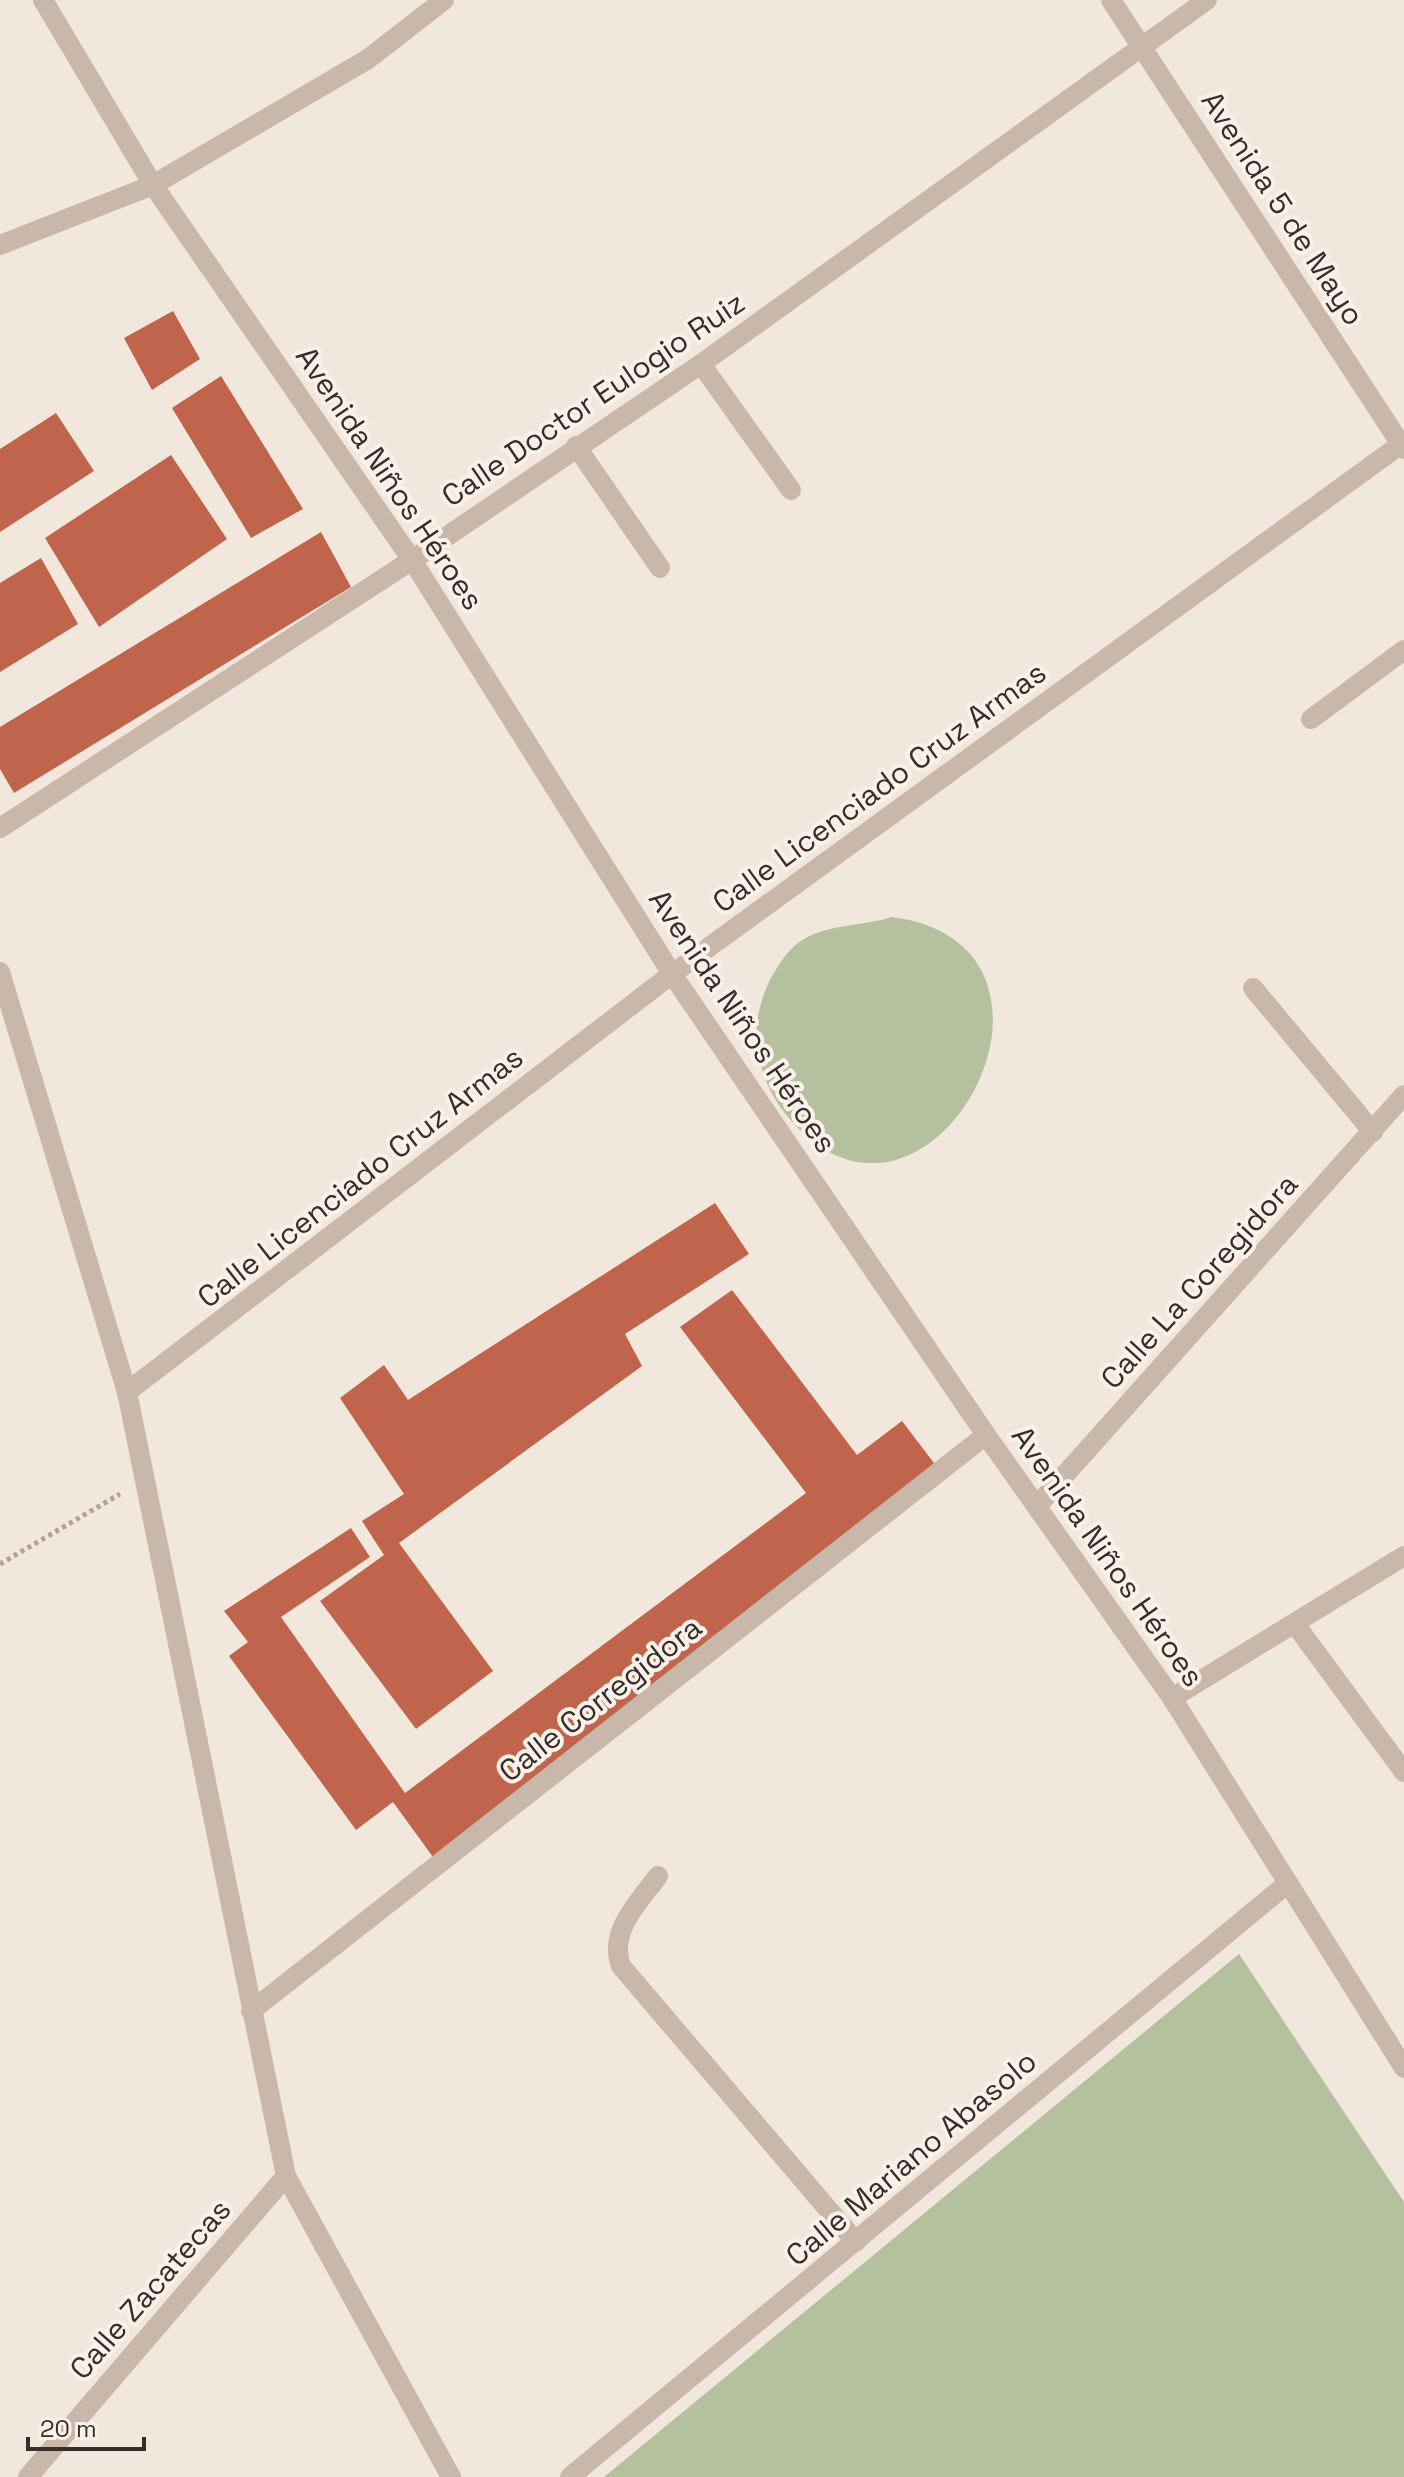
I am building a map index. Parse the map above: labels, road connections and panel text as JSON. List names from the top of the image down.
{
  "streets": {
    "street": [
      "Avenida 5 de Mayo",
      "Calle Doctor Eulogio Ruiz",
      "Avenida Niños Héroes",
      "Calle Licenciado Cruz Armas",
      "Calle La Coregidora",
      "Calle Corregidora",
      "Calle Mariano Abasolo",
      "Calle Zacatecas"
    ]
  },
  "crossings": [
    ["Avenida 5 de Mayo", "Calle Doctor Eulogio Ruiz"],
    ["Avenida 5 de Mayo", "Calle Licenciado Cruz Armas"],
    ["Calle Doctor Eulogio Ruiz", "Avenida Niños Héroes"],
    ["Avenida Niños Héroes", "Calle Licenciado Cruz Armas"],
    ["Avenida Niños Héroes", "Calle La Coregidora"],
    ["Avenida Niños Héroes", "Calle Corregidora"],
    ["Avenida Niños Héroes", "Calle Mariano Abasolo"]
  ],
  "scale_bar": "20 m"
}
